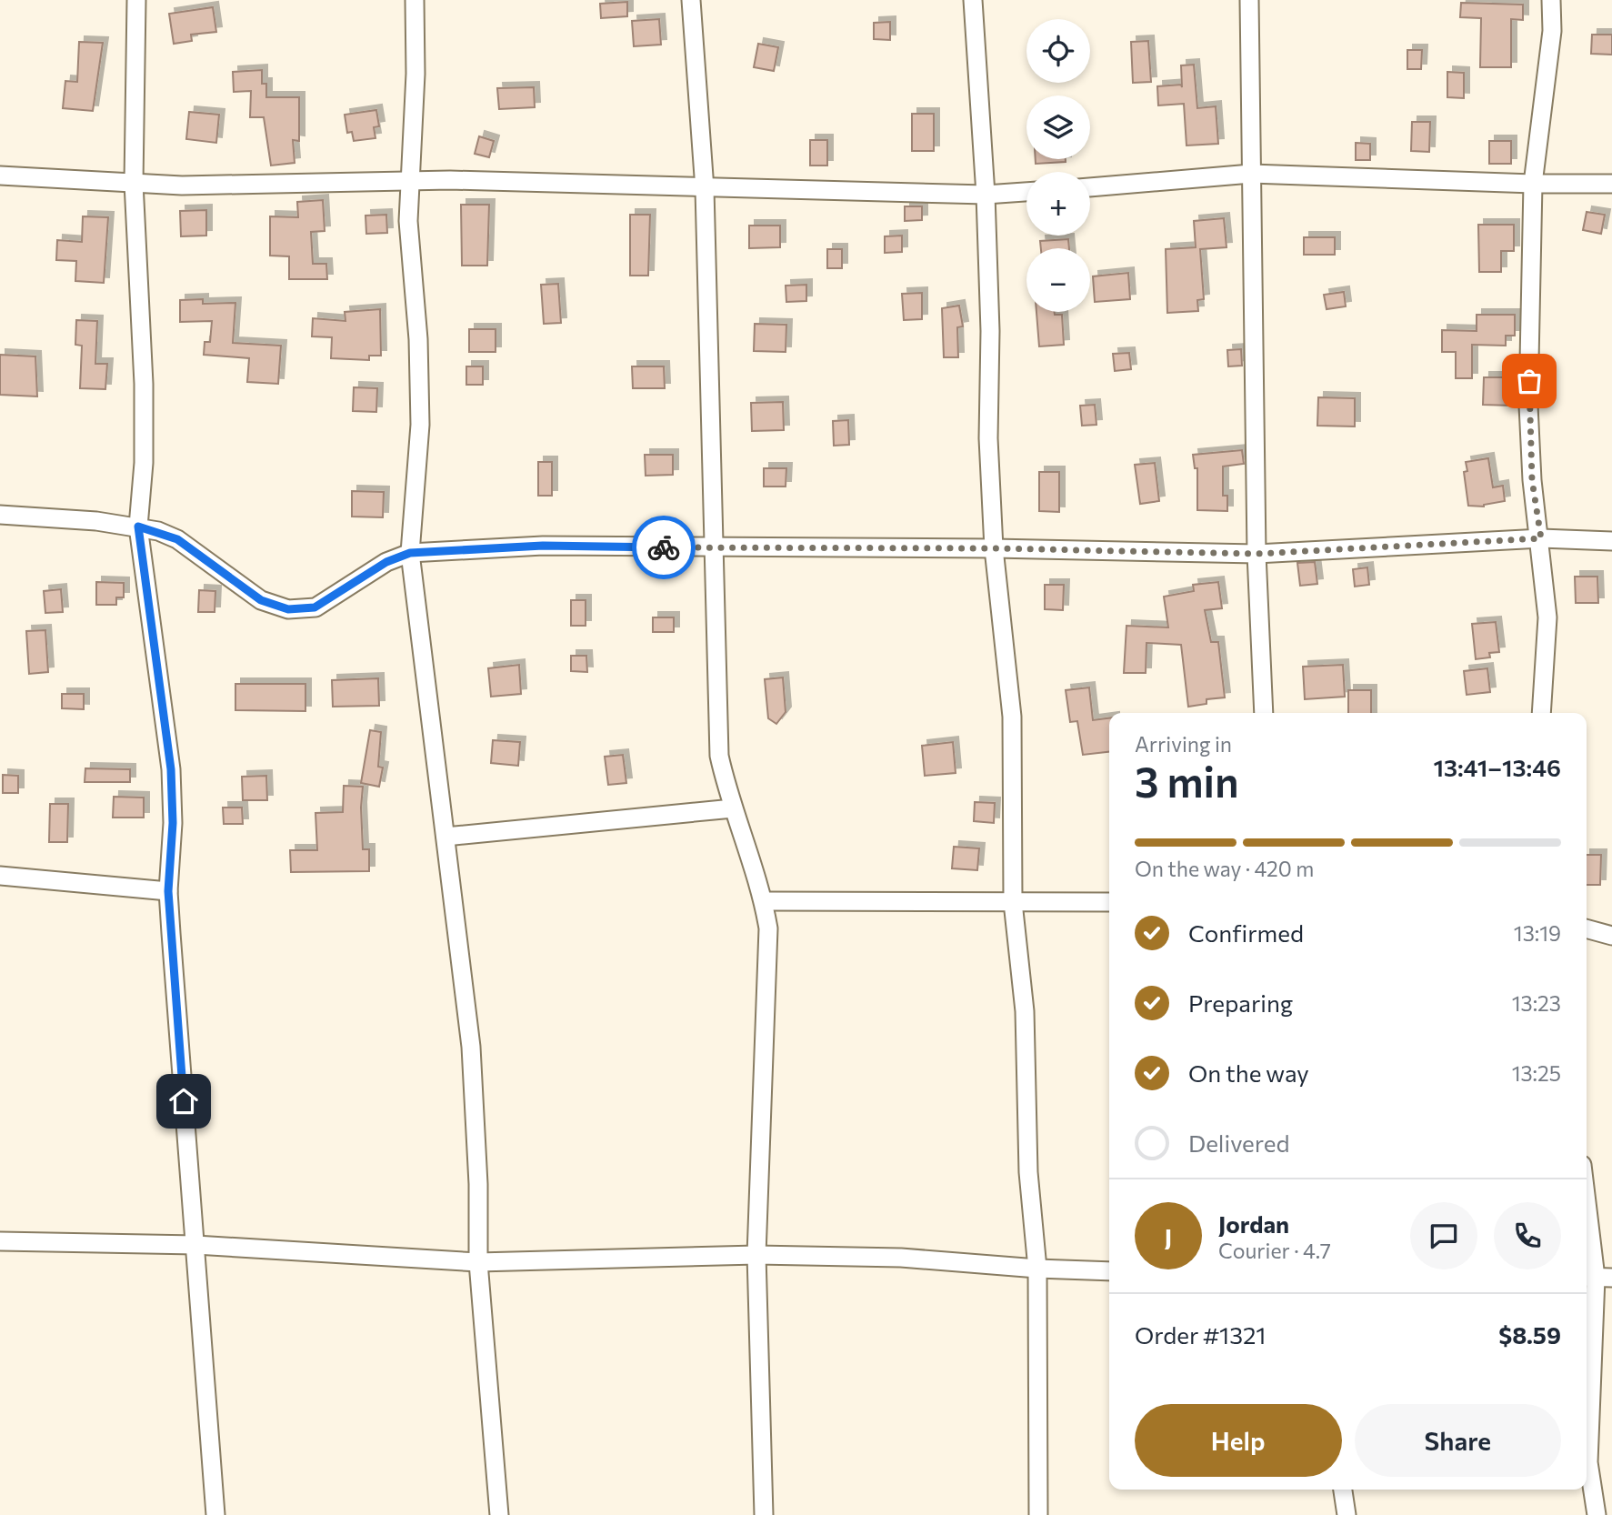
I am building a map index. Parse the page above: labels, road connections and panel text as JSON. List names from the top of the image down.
{
  "page": {
    "map_buttons": ["+", "−"],
    "heading": ["3 min", "Arriving in", "13:41–13:46"],
    "panel": [
      "Jordan",
      "Courier · 4.7",
      "Order #1321",
      "$8.59"
    ],
    "bar": "On the way · 420 m",
    "list": [
      ["Confirmed", "13:19"],
      ["Preparing", "13:23"],
      ["On the way", "13:25"],
      "Delivered"
    ],
    "round": "J",
    "buttons": ["Help", "Share"]
  }
}
